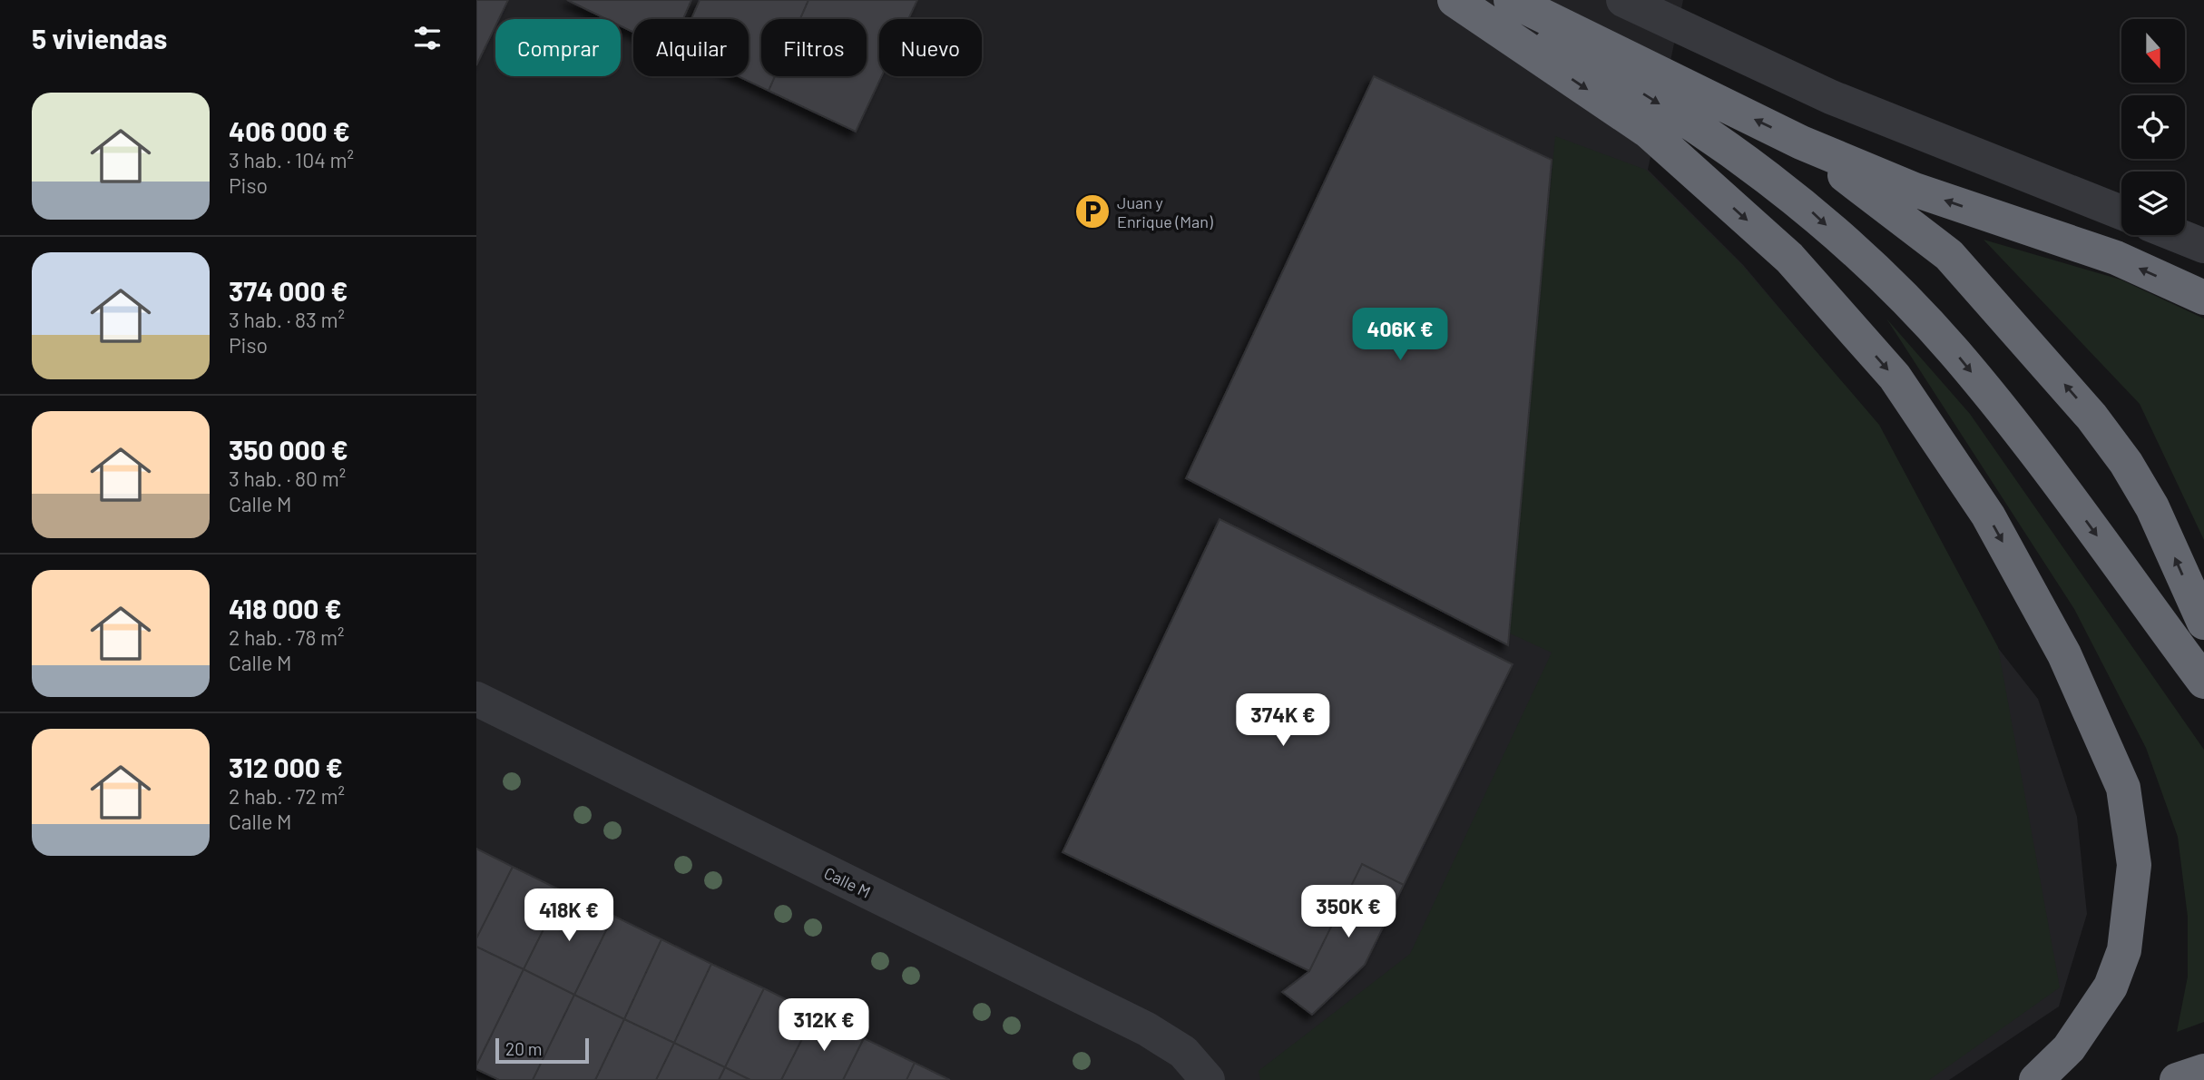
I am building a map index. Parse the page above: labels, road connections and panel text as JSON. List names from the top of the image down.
{
  "streets": {
    "street": ["Calle M"]
  },
  "places": {
    "parking": ["Juan y Enrique (Man)"]
  },
  "scale_bar": "20 m",
  "north": "bottom",
  "page": {
    "heading": "5 viviendas",
    "chip": [
      "Comprar",
      "Alquilar",
      "Filtros",
      "Nuevo"
    ],
    "list": [
      {
        "name": "406 000 €",
        "note": "3 hab. · 104 m² · Piso"
      },
      {
        "name": "374 000 €",
        "note": "3 hab. · 83 m² · Piso"
      },
      {
        "name": "350 000 €",
        "note": "3 hab. · 80 m² · Calle M"
      },
      {
        "name": "418 000 €",
        "note": "2 hab. · 78 m² · Calle M"
      },
      {
        "name": "312 000 €",
        "note": "2 hab. · 72 m² · Calle M"
      }
    ],
    "price": [
      "406K €",
      "374K €",
      "350K €",
      "418K €",
      "312K €"
    ],
    "scale": "20 m"
  }
}
